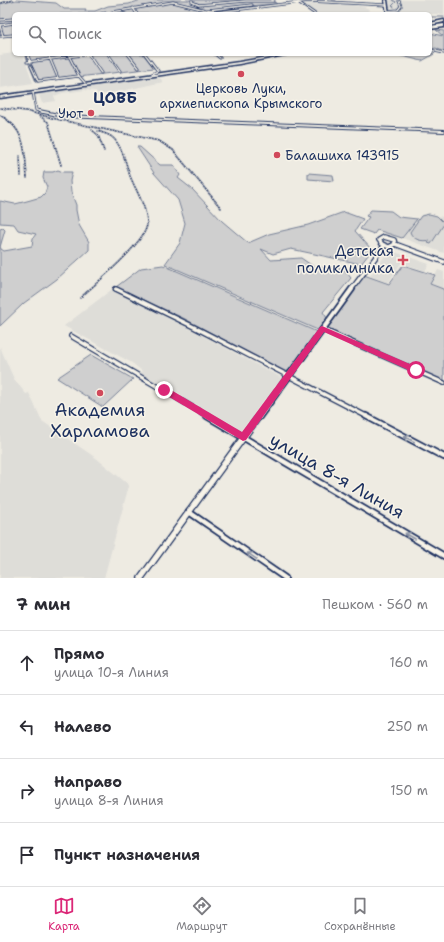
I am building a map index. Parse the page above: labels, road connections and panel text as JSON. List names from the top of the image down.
{
  "streets": {
    "street": ["улица 8-я Линия"]
  },
  "one_way": ["улица 8-я Линия"],
  "districts": ["ЦОВБ"],
  "places": {
    "other": [
      "Церковь Луки, архиепископа Крымского",
      "Уют",
      "Балашиха 143915",
      "Академия Харламова"
    ],
    "health": ["Детская поликлиника"]
  },
  "page": {
    "search": "Поиск",
    "heading": ["7 мин", "Пешком · 560 m"],
    "list": [
      ["Прямо", "улица 10-я Линия", "160 m"],
      ["Налево", "250 m"],
      ["Направо", "улица 8-я Линия", "150 m"],
      "Пункт назначения"
    ],
    "nav": ["Карта", "Маршрут", "Сохранённые"]
  }
}
